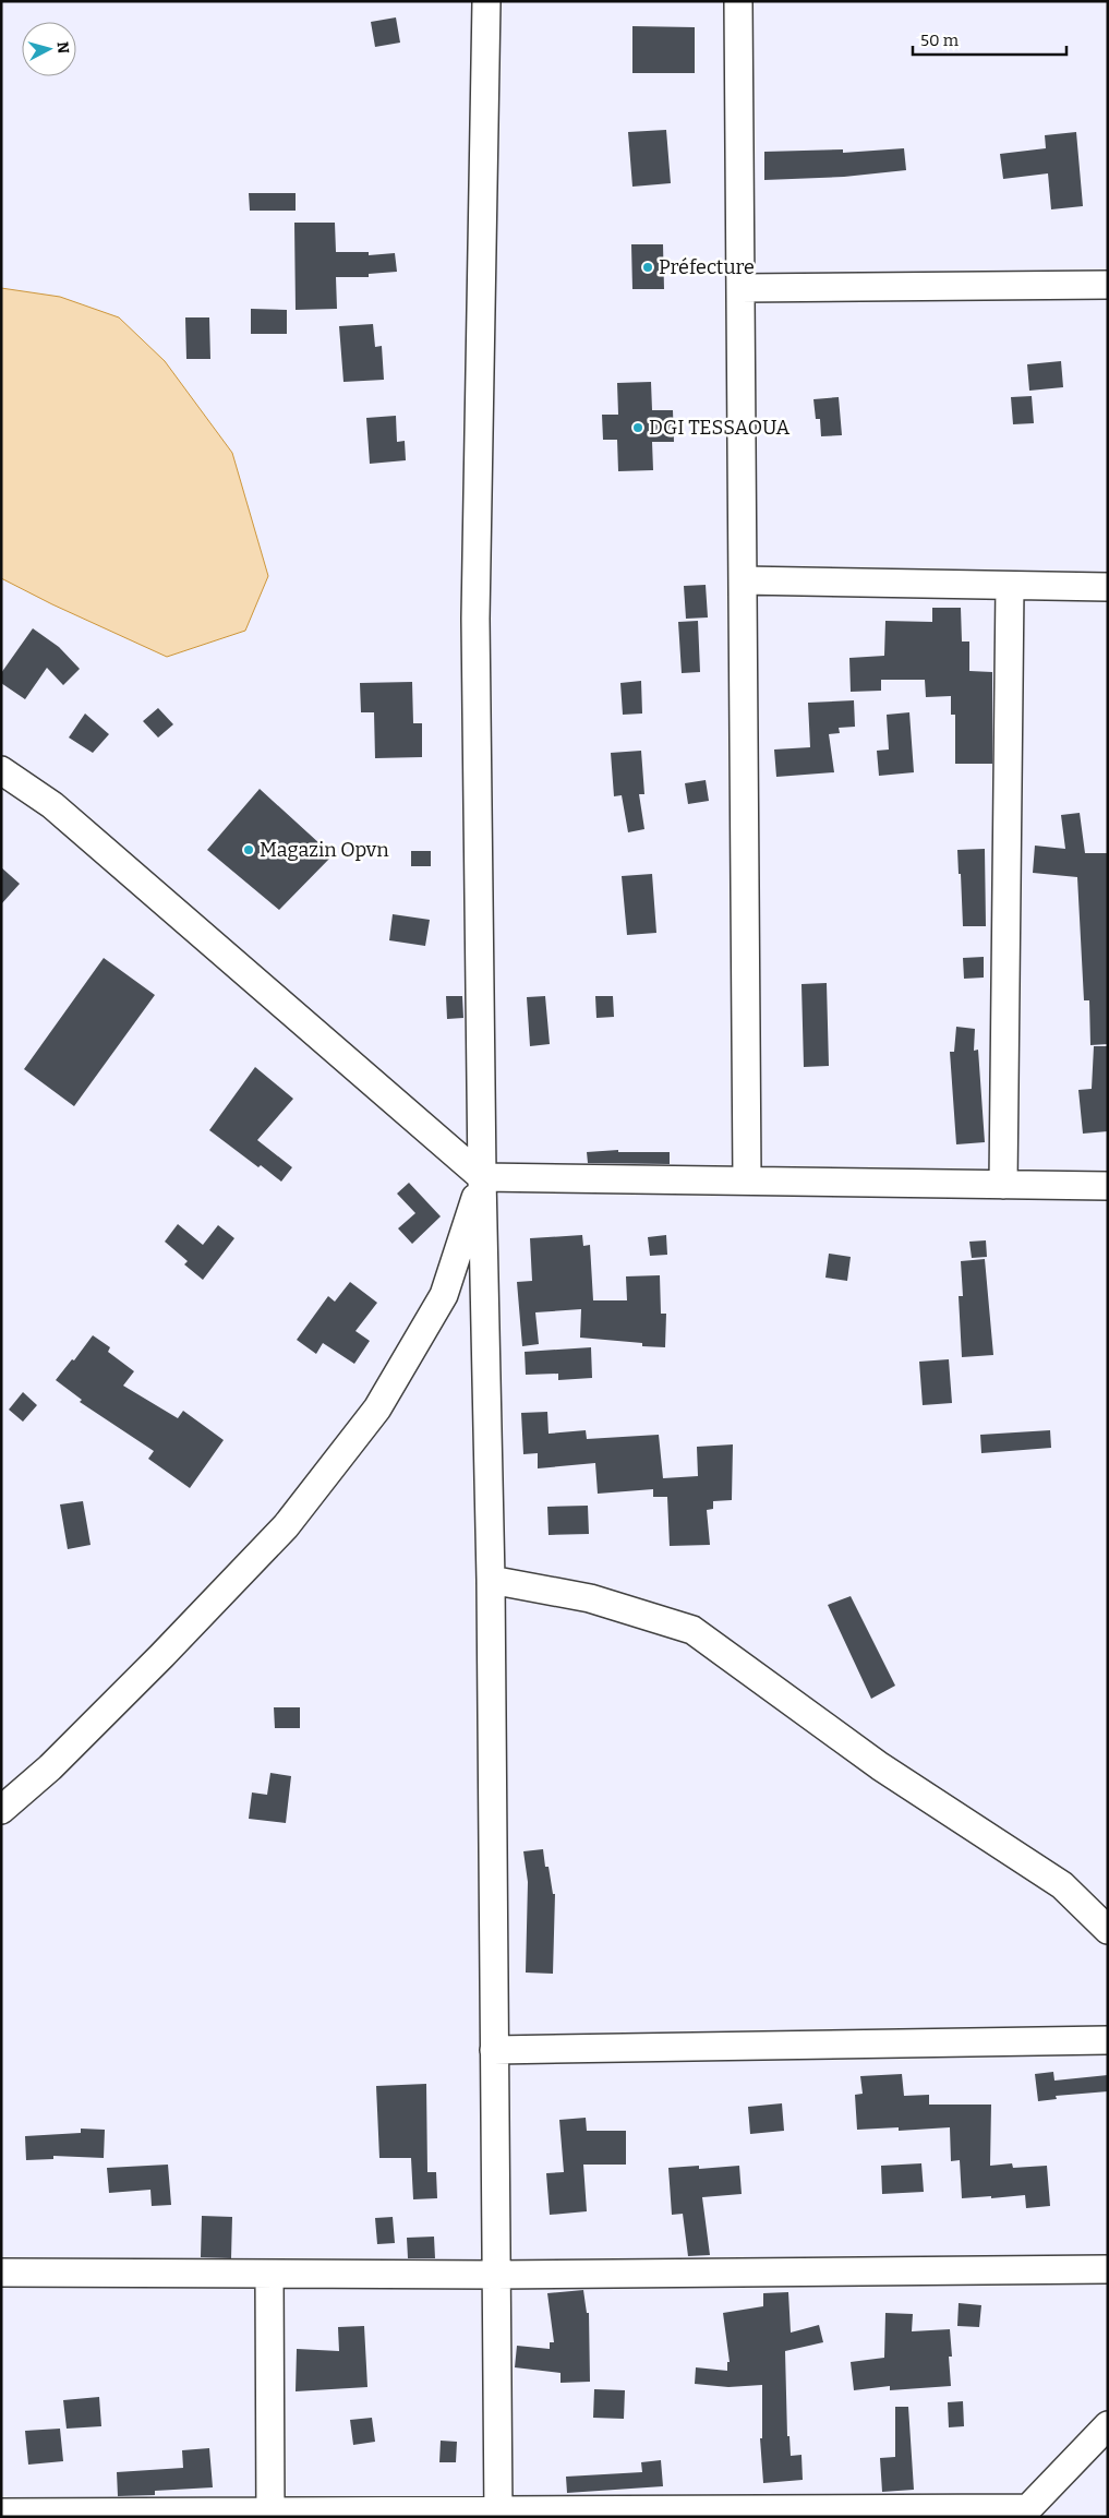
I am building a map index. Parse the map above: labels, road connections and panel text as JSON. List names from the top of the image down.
{
  "places": ["Préfecture", "DGI TESSAOUA", "Magazin Opvn"],
  "scale_bar": "50 m",
  "north": "right"
}
